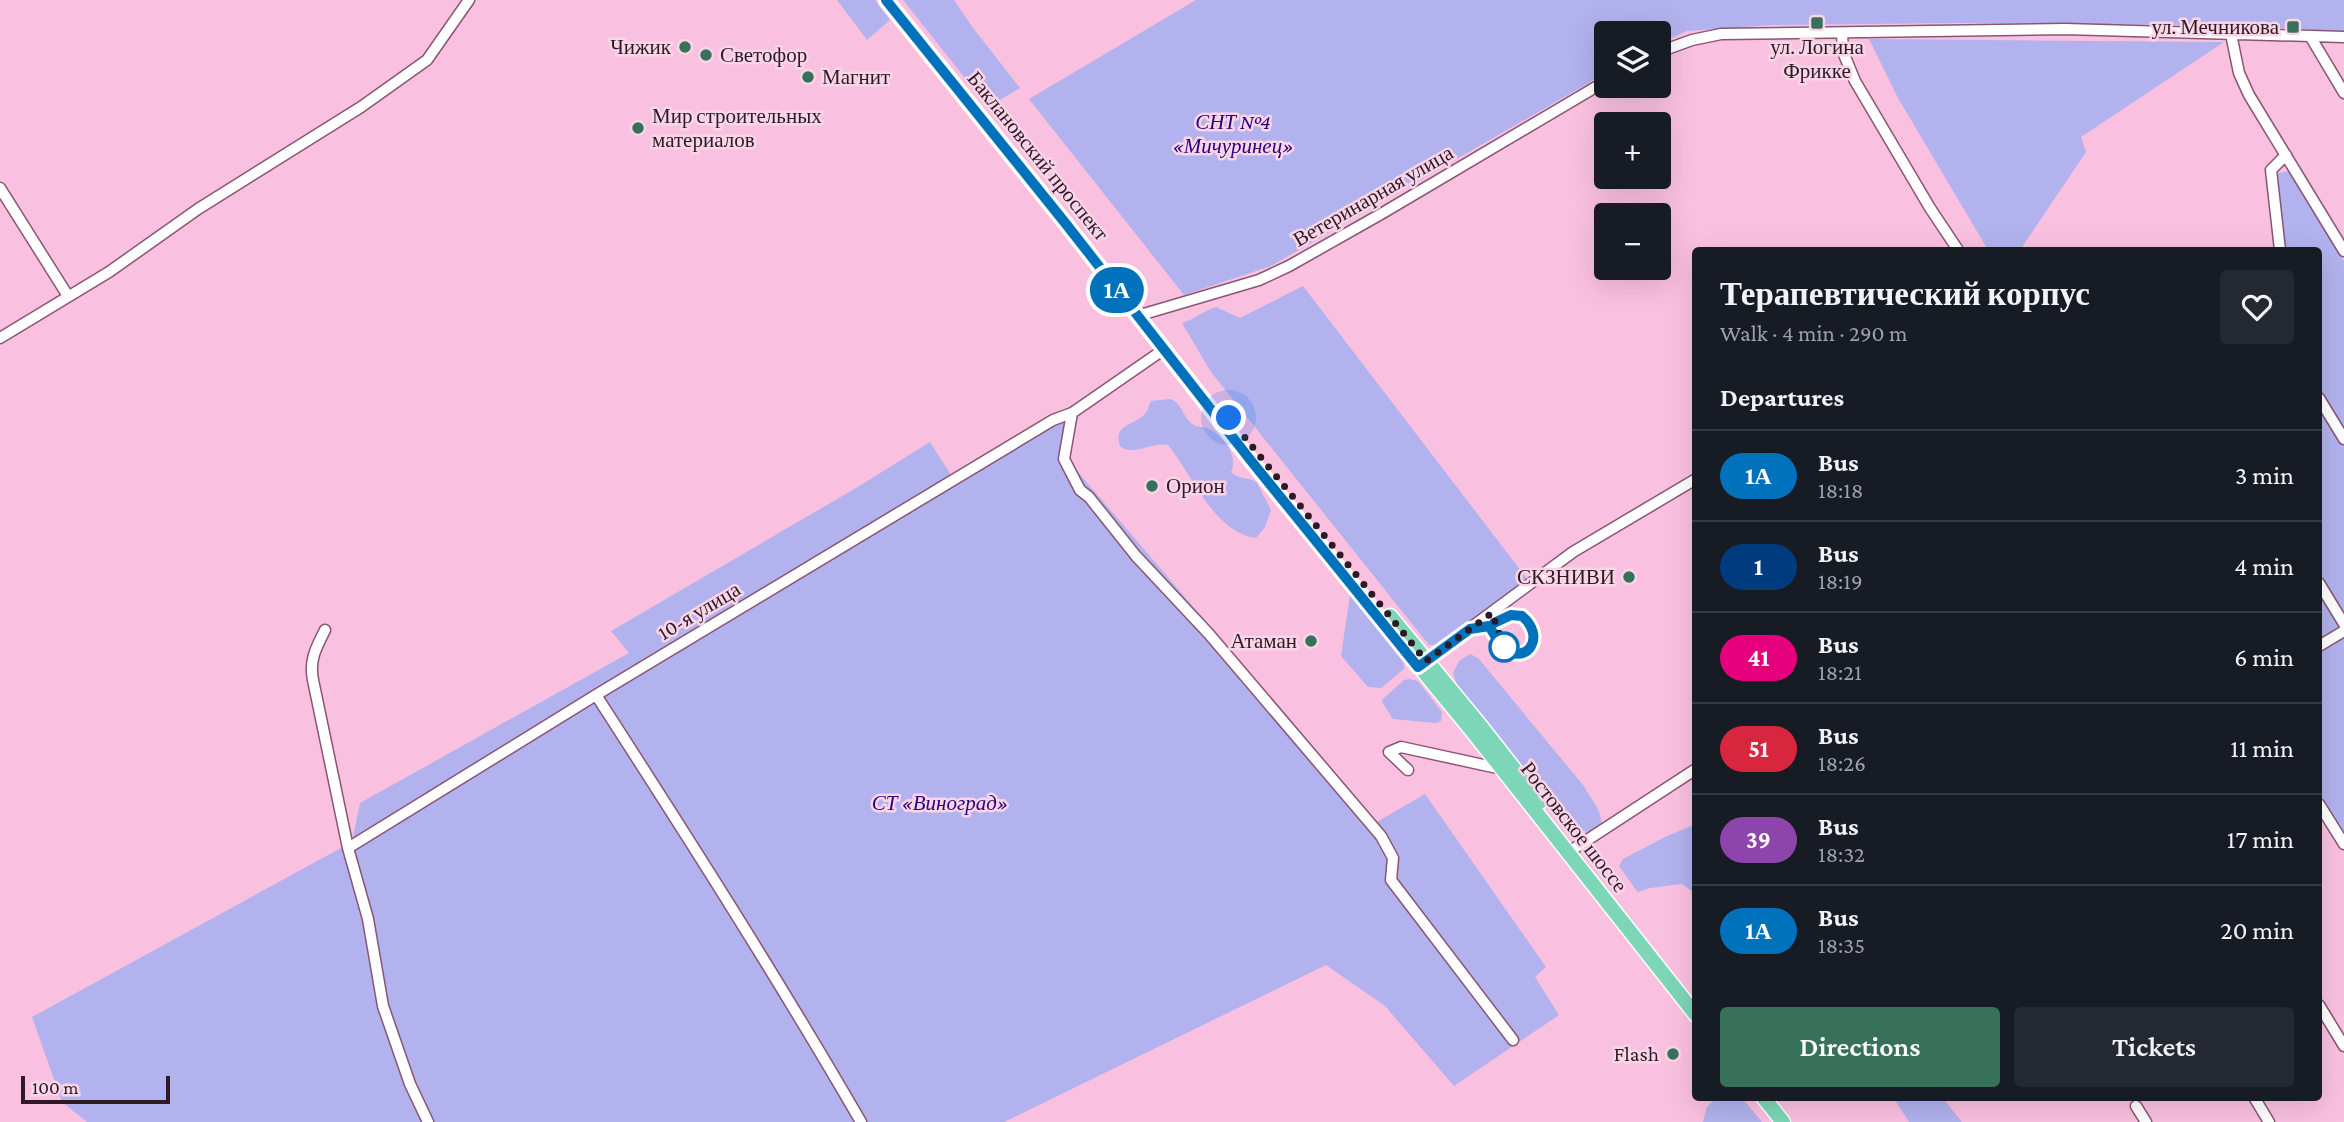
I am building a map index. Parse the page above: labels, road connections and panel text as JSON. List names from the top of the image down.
{
  "streets": {
    "main road": ["Баклановский проспект", "Ростовское шоссе"],
    "street": ["Ветеринарная улица", "10-я улица"]
  },
  "crossings": [
    ["Баклановский проспект", "Ветеринарная улица"],
    ["Баклановский проспект", "10-я улица"],
    ["Баклановский проспект", "Ростовское шоссе"]
  ],
  "parks": ["СНТ №4 «Мичуринец»", "СТ «Виноград»"],
  "places": {
    "transit": ["ул. Логина Фрикке", "ул. Мечникова"],
    "other": [
      "Чижик",
      "Светофор",
      "Магнит",
      "Мир строительных материалов",
      "Орион",
      "СКЗНИВИ",
      "Атаман",
      "Flash"
    ]
  },
  "lines": ["bus line 1А"],
  "scale_bar": "100 m",
  "page": {
    "on_map": "1А",
    "map_buttons": ["+", "−"],
    "heading": [
      ["Терапевтический корпус", "Walk · 4 min · 290 m"],
      "Departures"
    ],
    "list": [
      {
        "mark": "1А",
        "name": "Bus",
        "note": "18:18",
        "value": "3 min"
      },
      {
        "mark": "1",
        "name": "Bus",
        "note": "18:19",
        "value": "4 min"
      },
      {
        "mark": "41",
        "name": "Bus",
        "note": "18:21",
        "value": "6 min"
      },
      {
        "mark": "51",
        "name": "Bus",
        "note": "18:26",
        "value": "11 min"
      },
      {
        "mark": "39",
        "name": "Bus",
        "note": "18:32",
        "value": "17 min"
      },
      {
        "mark": "1А",
        "name": "Bus",
        "note": "18:35",
        "value": "20 min"
      }
    ],
    "buttons": ["Directions", "Tickets"],
    "scale": "100 m"
  }
}
